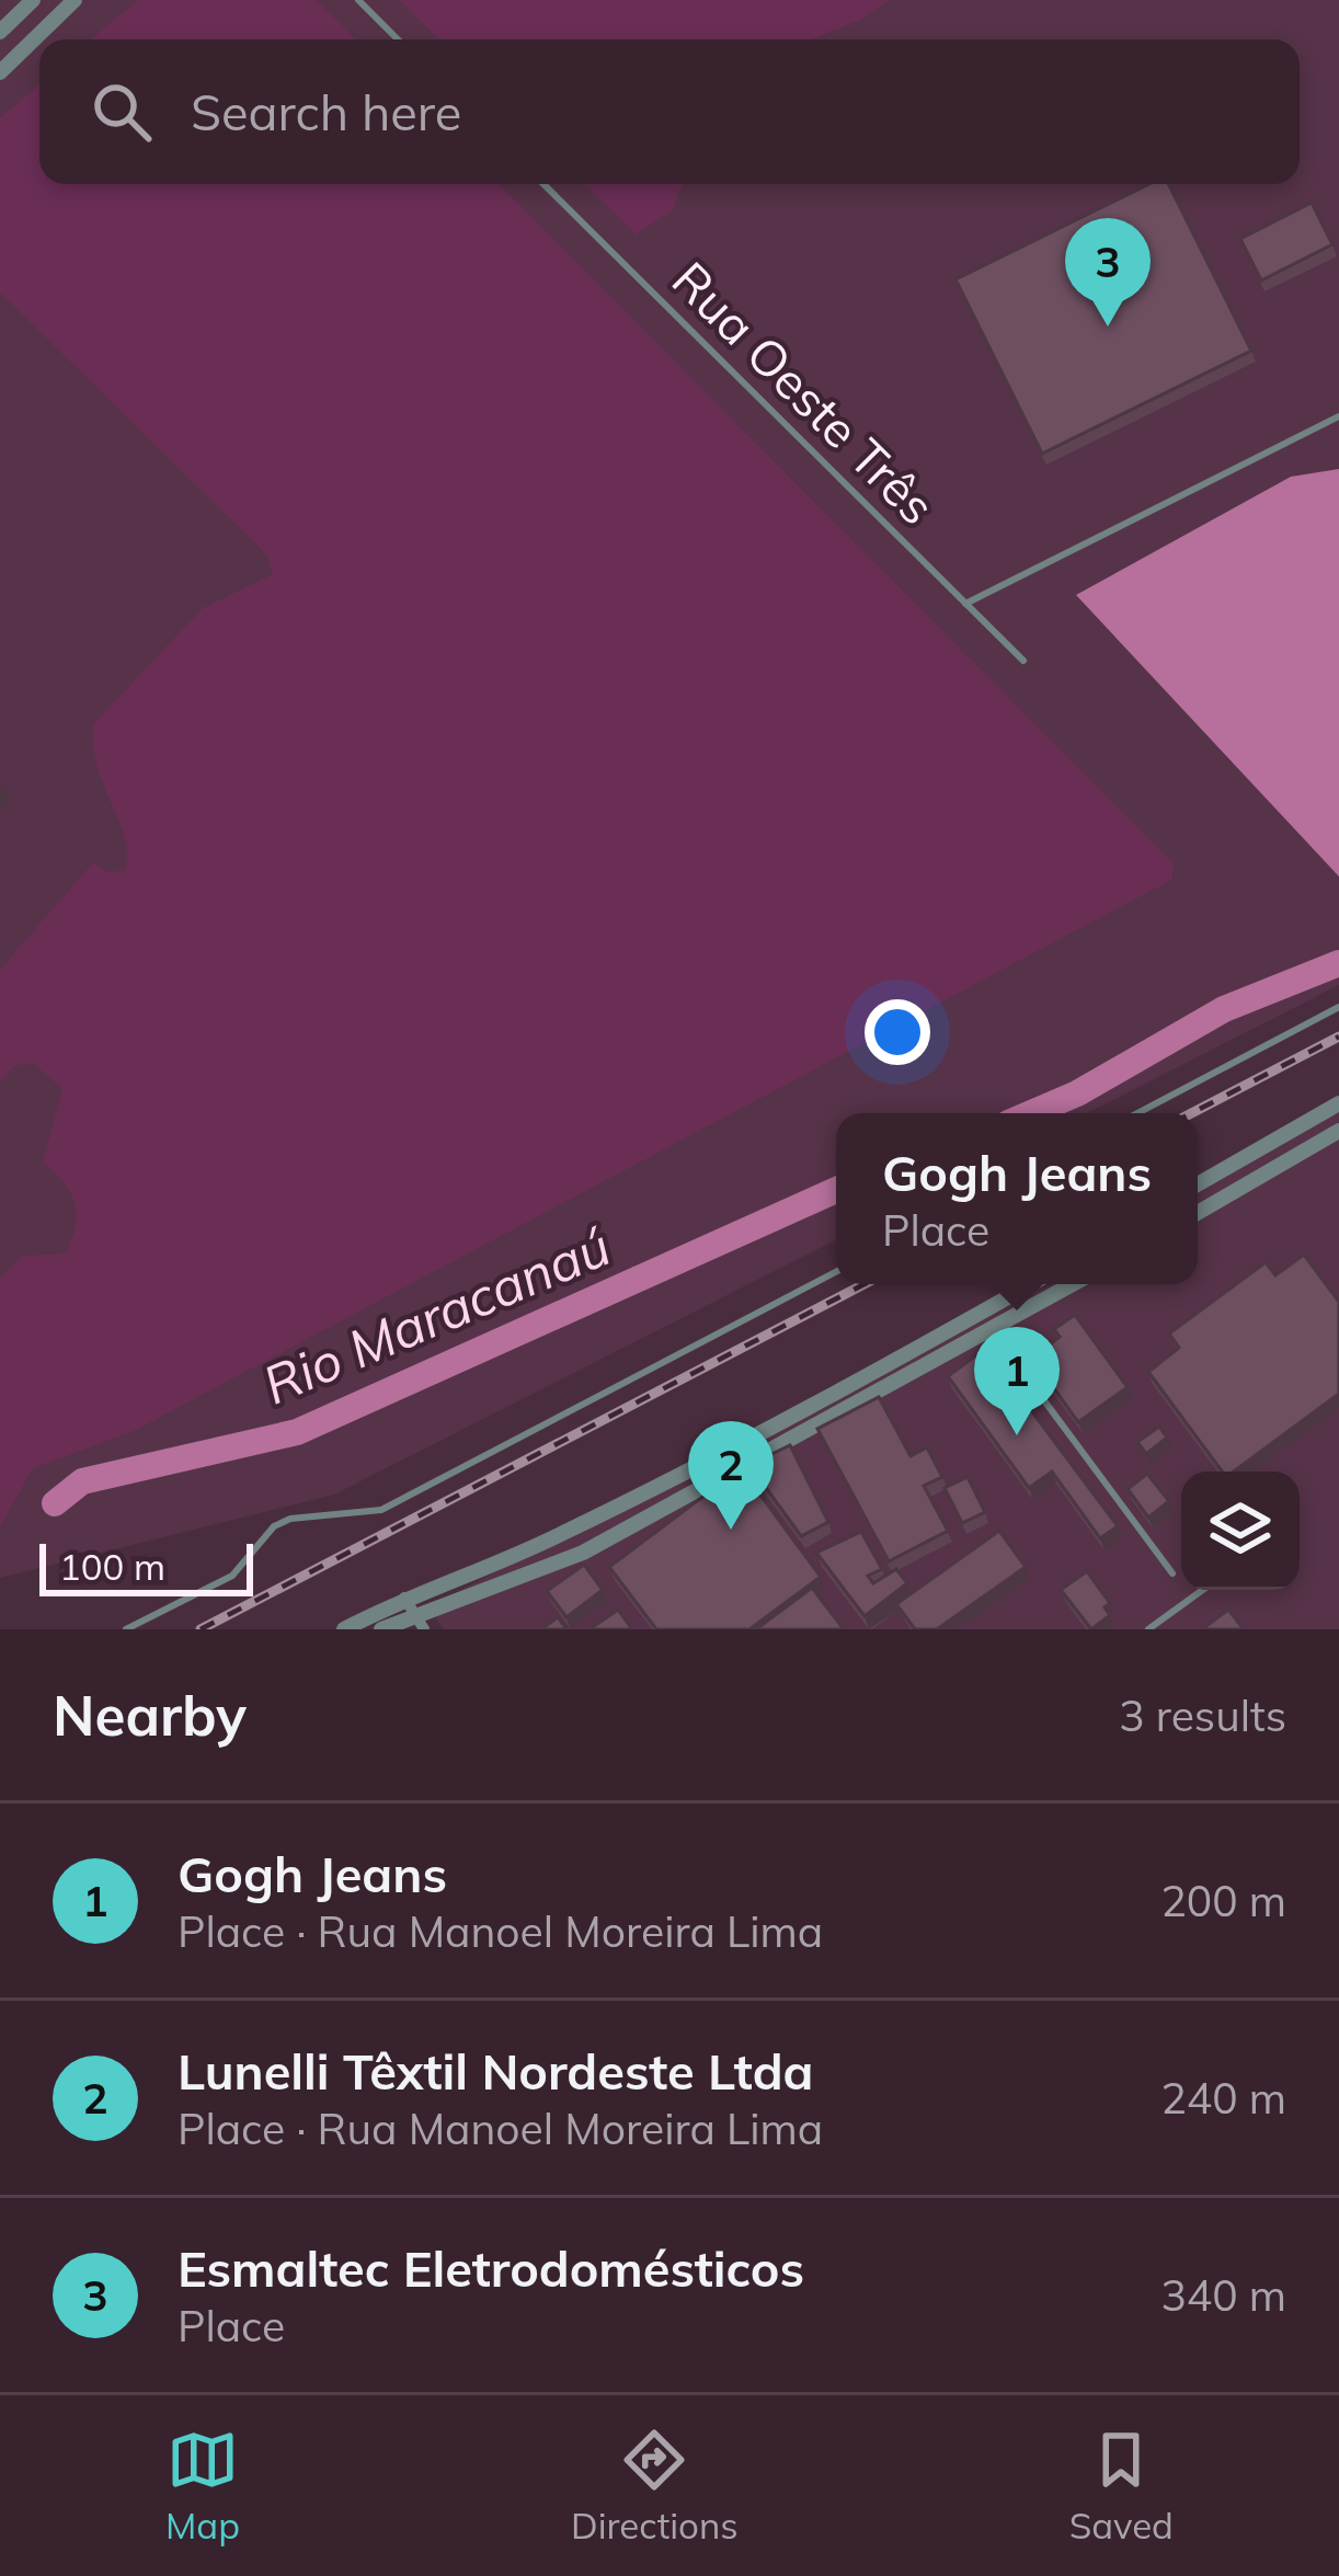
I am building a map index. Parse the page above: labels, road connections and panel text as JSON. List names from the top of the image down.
{
  "streets": {
    "lane": ["Rua Oeste Três"]
  },
  "water": ["Rio Maracanaú"],
  "scale_bar": "100 m",
  "page": {
    "search": "Search here",
    "pins": ["3", "1", "2"],
    "popup": ["Gogh Jeans", "Place"],
    "scale": "100 m",
    "heading": ["Nearby", "3 results"],
    "list": [
      {
        "mark": "1",
        "name": "Gogh Jeans",
        "note": "Place · Rua Manoel Moreira Lima",
        "value": "200 m"
      },
      {
        "mark": "2",
        "name": "Lunelli Têxtil Nordeste Ltda",
        "note": "Place · Rua Manoel Moreira Lima",
        "value": "240 m"
      },
      {
        "mark": "3",
        "name": "Esmaltec Eletrodomésticos",
        "note": "Place",
        "value": "340 m"
      }
    ],
    "nav": ["Map", "Directions", "Saved"]
  }
}
